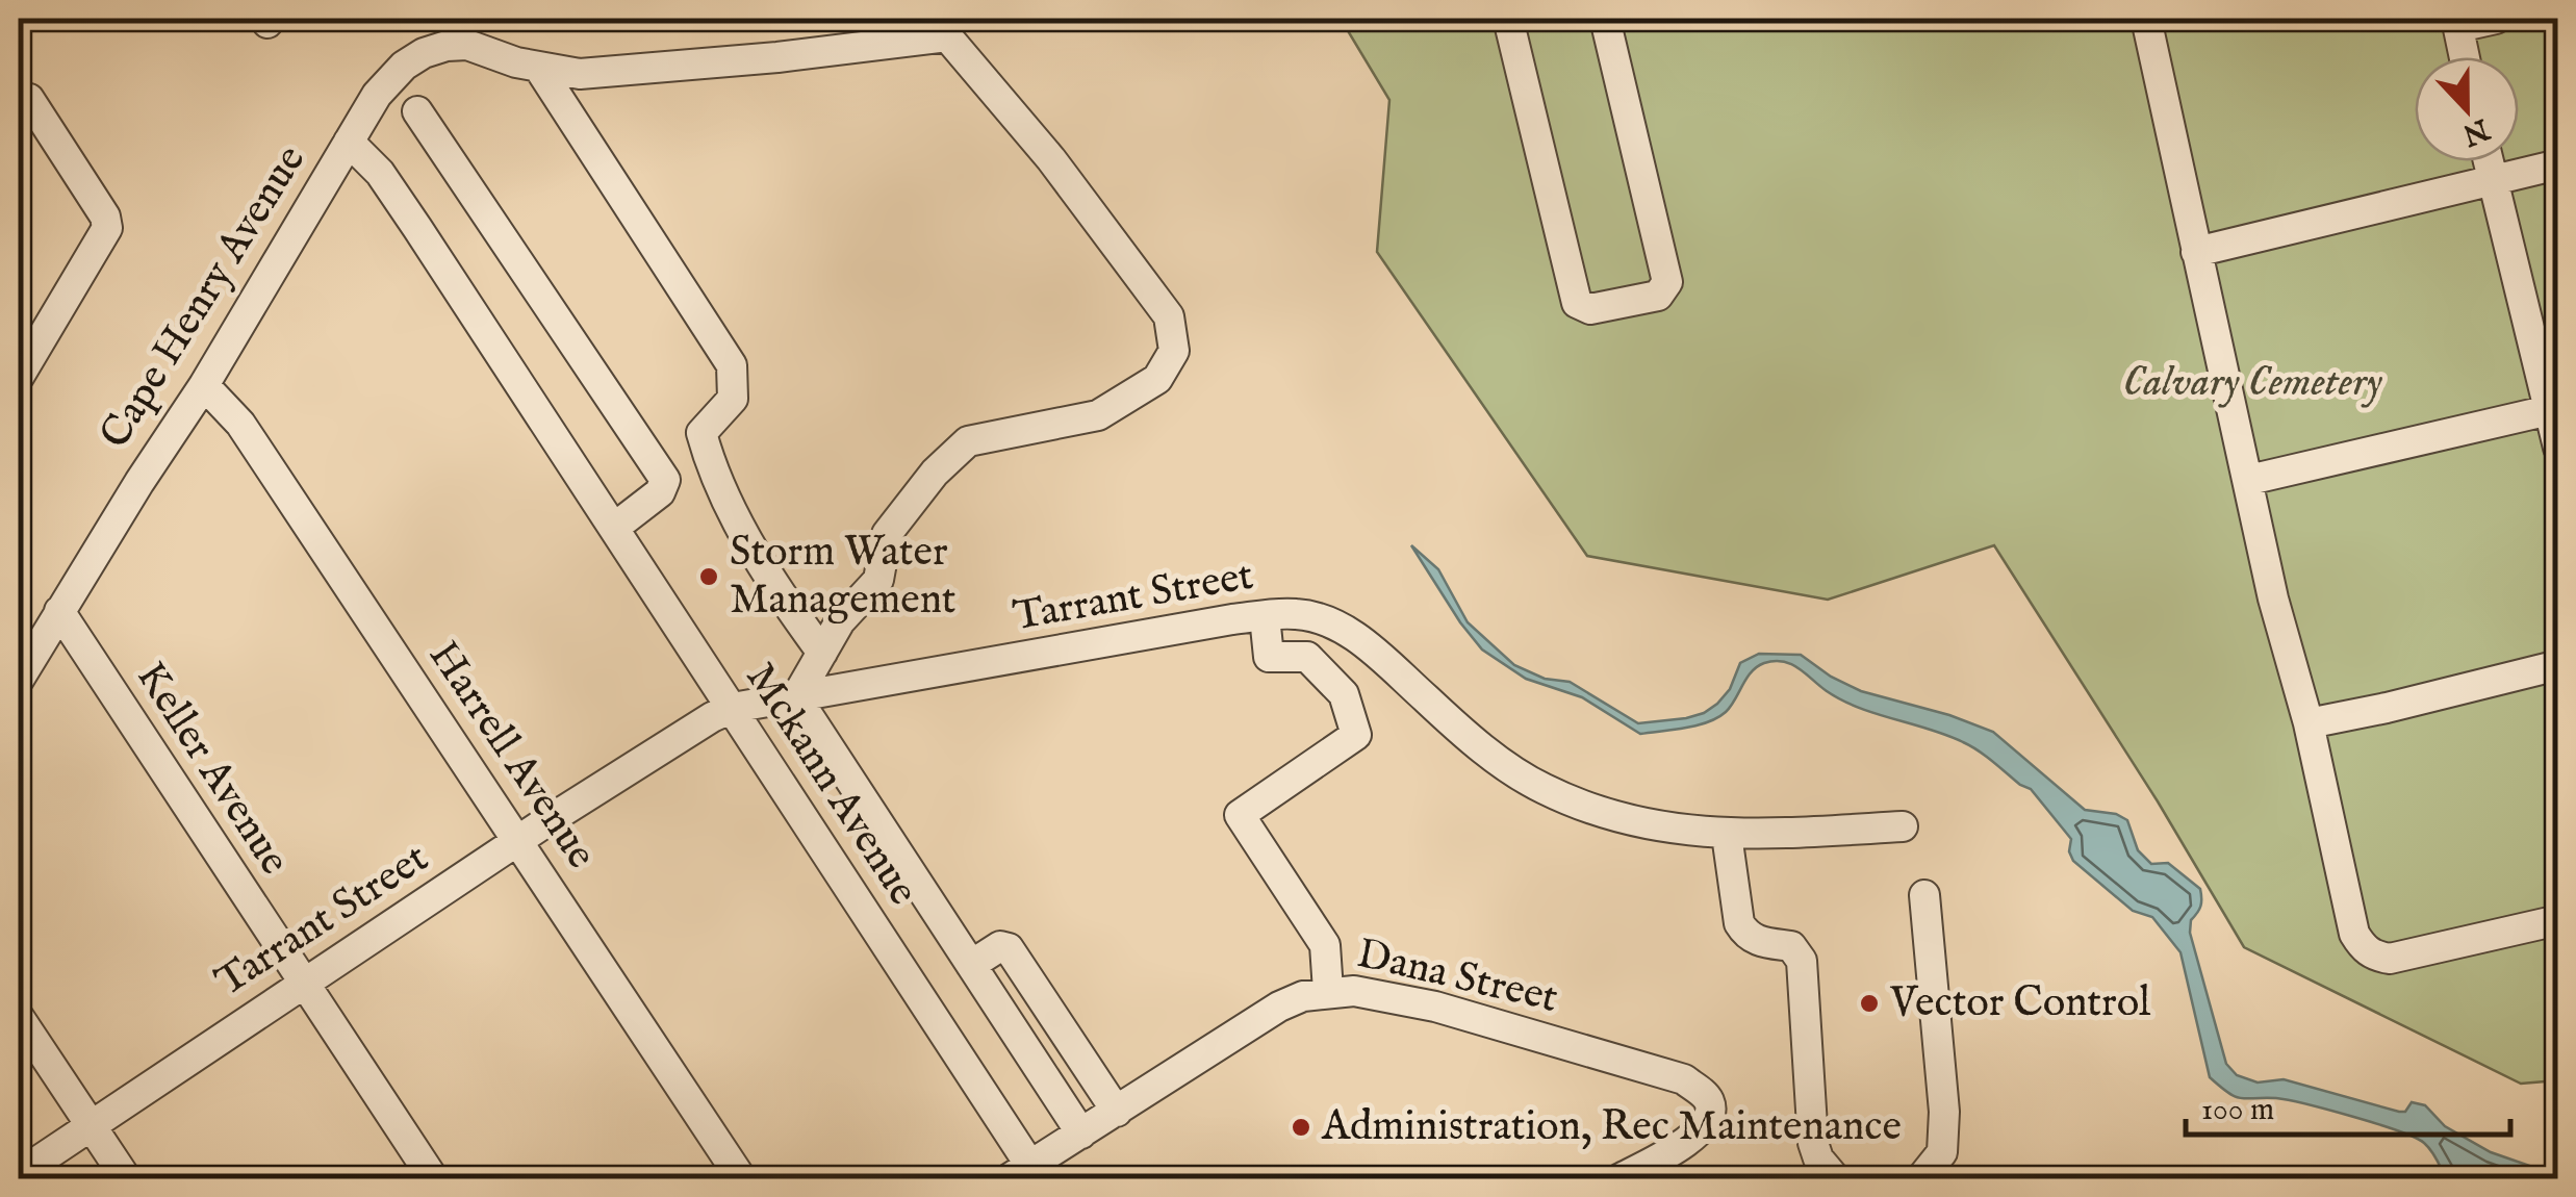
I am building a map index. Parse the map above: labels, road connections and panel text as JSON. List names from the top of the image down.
{
  "streets": {
    "street": [
      "Cape Henry Avenue",
      "Tarrant Street",
      "Harrell Avenue",
      "Keller Avenue",
      "Mckann Avenue",
      "Dana Street"
    ]
  },
  "crossings": [
    ["Cape Henry Avenue", "Harrell Avenue"],
    ["Cape Henry Avenue", "Keller Avenue"],
    ["Cape Henry Avenue", "Mckann Avenue"],
    ["Tarrant Street", "Harrell Avenue"],
    ["Tarrant Street", "Keller Avenue"],
    ["Tarrant Street", "Mckann Avenue"],
    ["Mckann Avenue", "Dana Street"]
  ],
  "parks": ["Calvary Cemetery"],
  "places": ["Storm Water Management", "Vector Control", "Administration, Rec Maintenance"],
  "scale_bar": "100 m",
  "north": "bottom"
}
